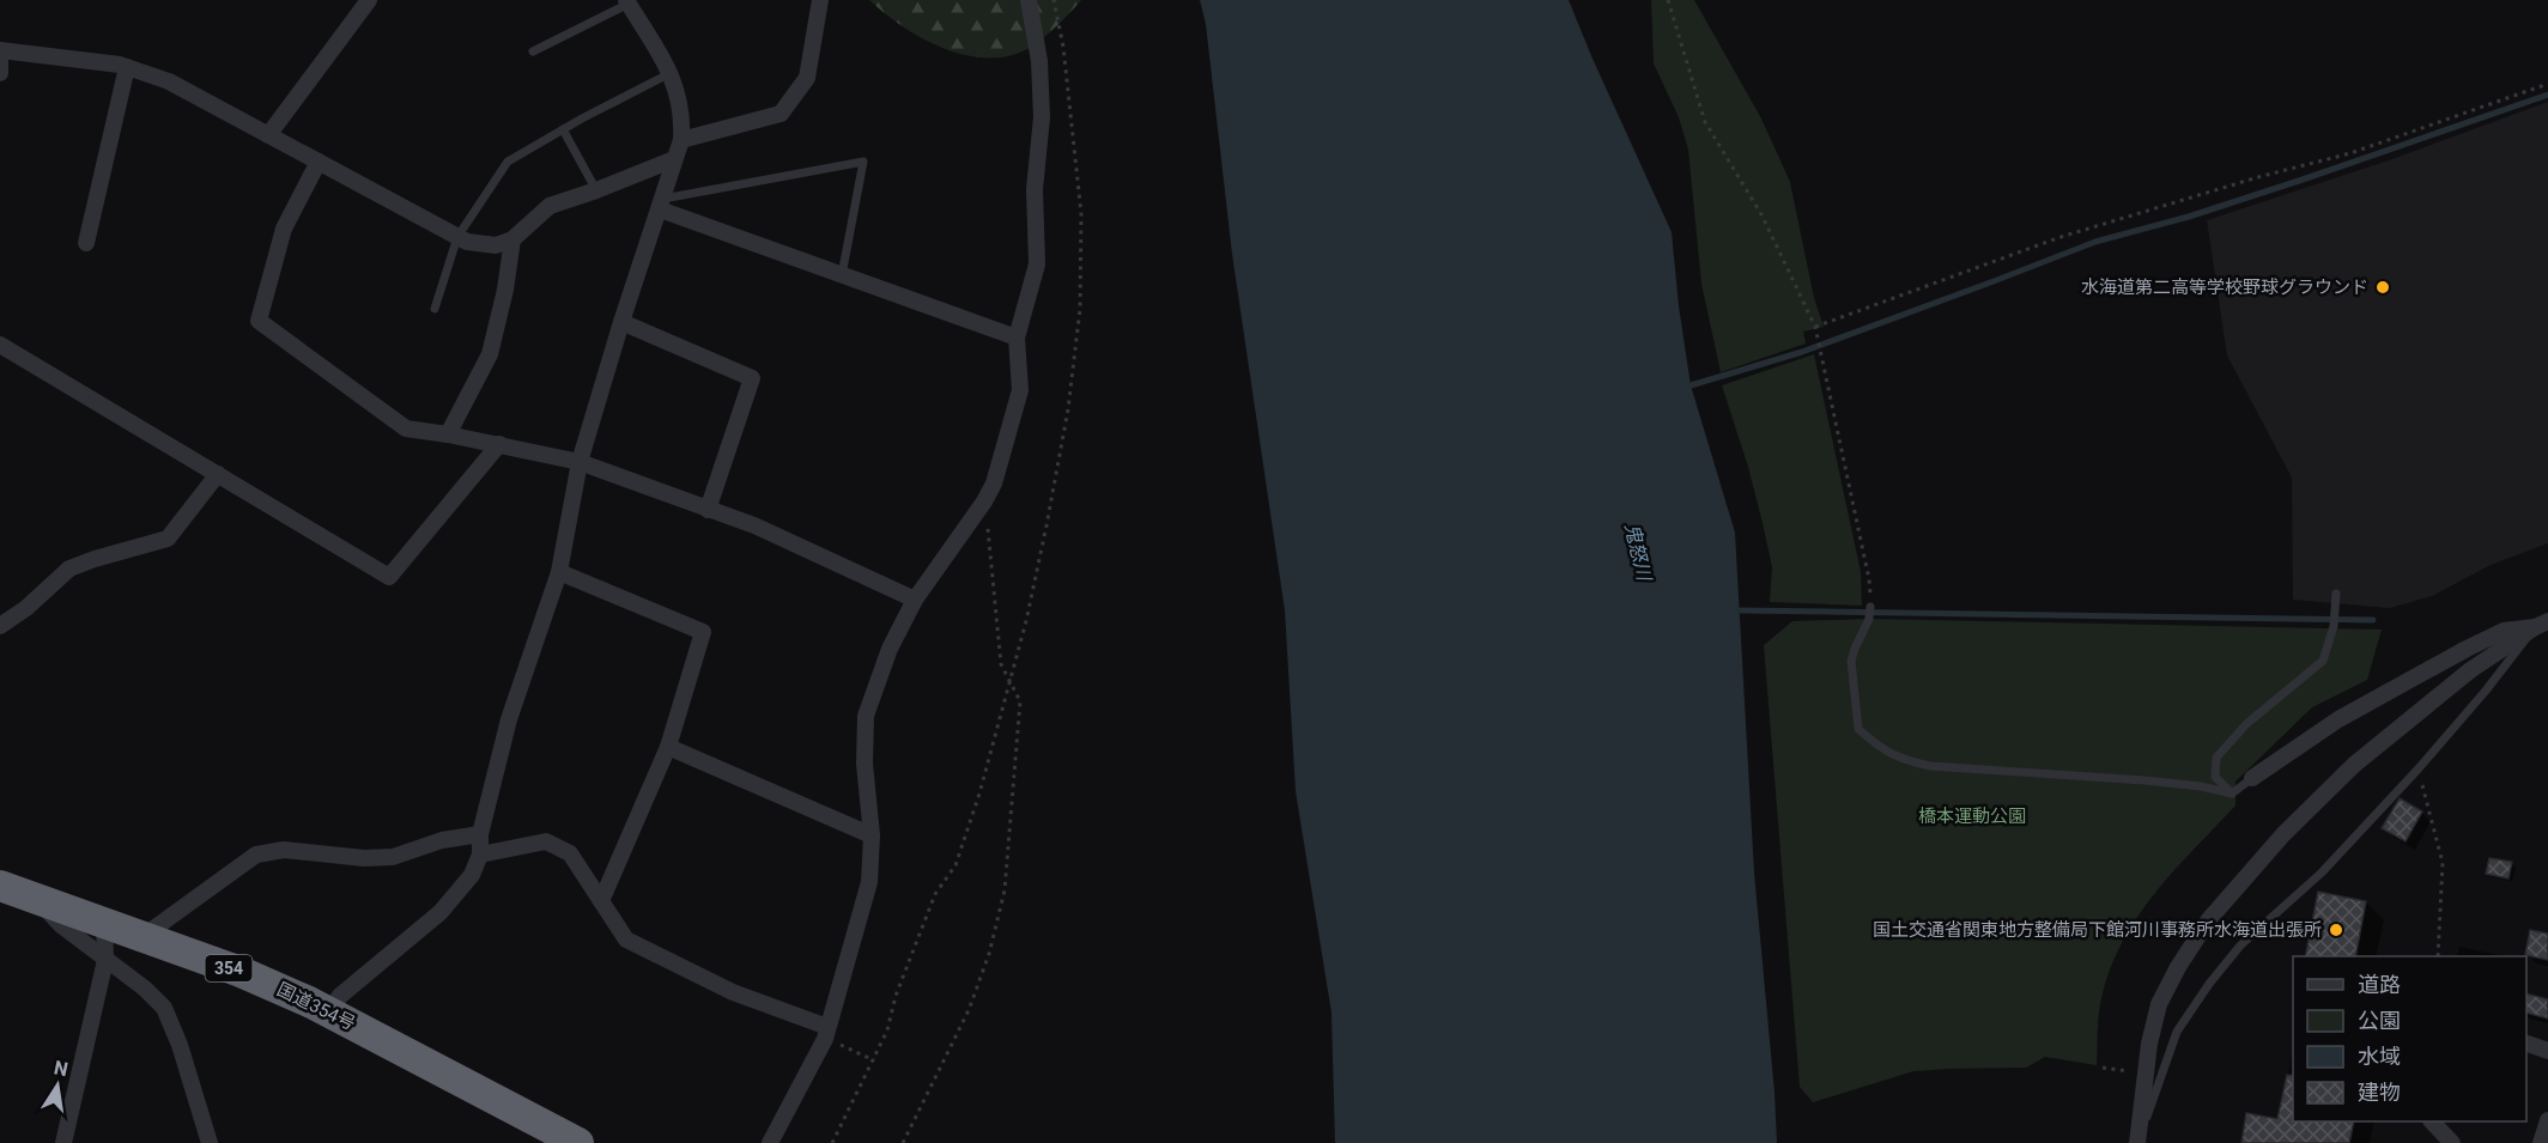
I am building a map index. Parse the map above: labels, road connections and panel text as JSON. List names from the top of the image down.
{
  "streets": {
    "highway": ["354", "国道354号"]
  },
  "water": ["鬼怒川"],
  "parks": ["橋本運動公園"],
  "places": ["水海道第二高等学校野球グラウンド", "国土交通省関東地方整備局下館河川事務所水海道出張所"],
  "legend": [
    "道路",
    "公園",
    "水域",
    "建物"
  ],
  "north": "top"
}
